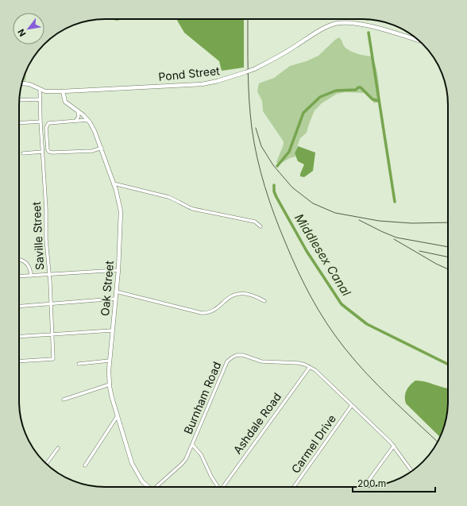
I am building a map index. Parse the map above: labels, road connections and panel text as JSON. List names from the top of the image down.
{
  "streets": {
    "street": [
      "Pond Street",
      "Saville Street",
      "Oak Street",
      "Burnham Road",
      "Ashdale Road",
      "Carmel Drive"
    ]
  },
  "crossings": [
    ["Pond Street", "Saville Street"],
    ["Pond Street", "Oak Street"],
    ["Burnham Road", "Ashdale Road"],
    ["Burnham Road", "Carmel Drive"]
  ],
  "water": ["Middlesex Canal"],
  "scale_bar": "200 m",
  "north": "bottom left"
}
